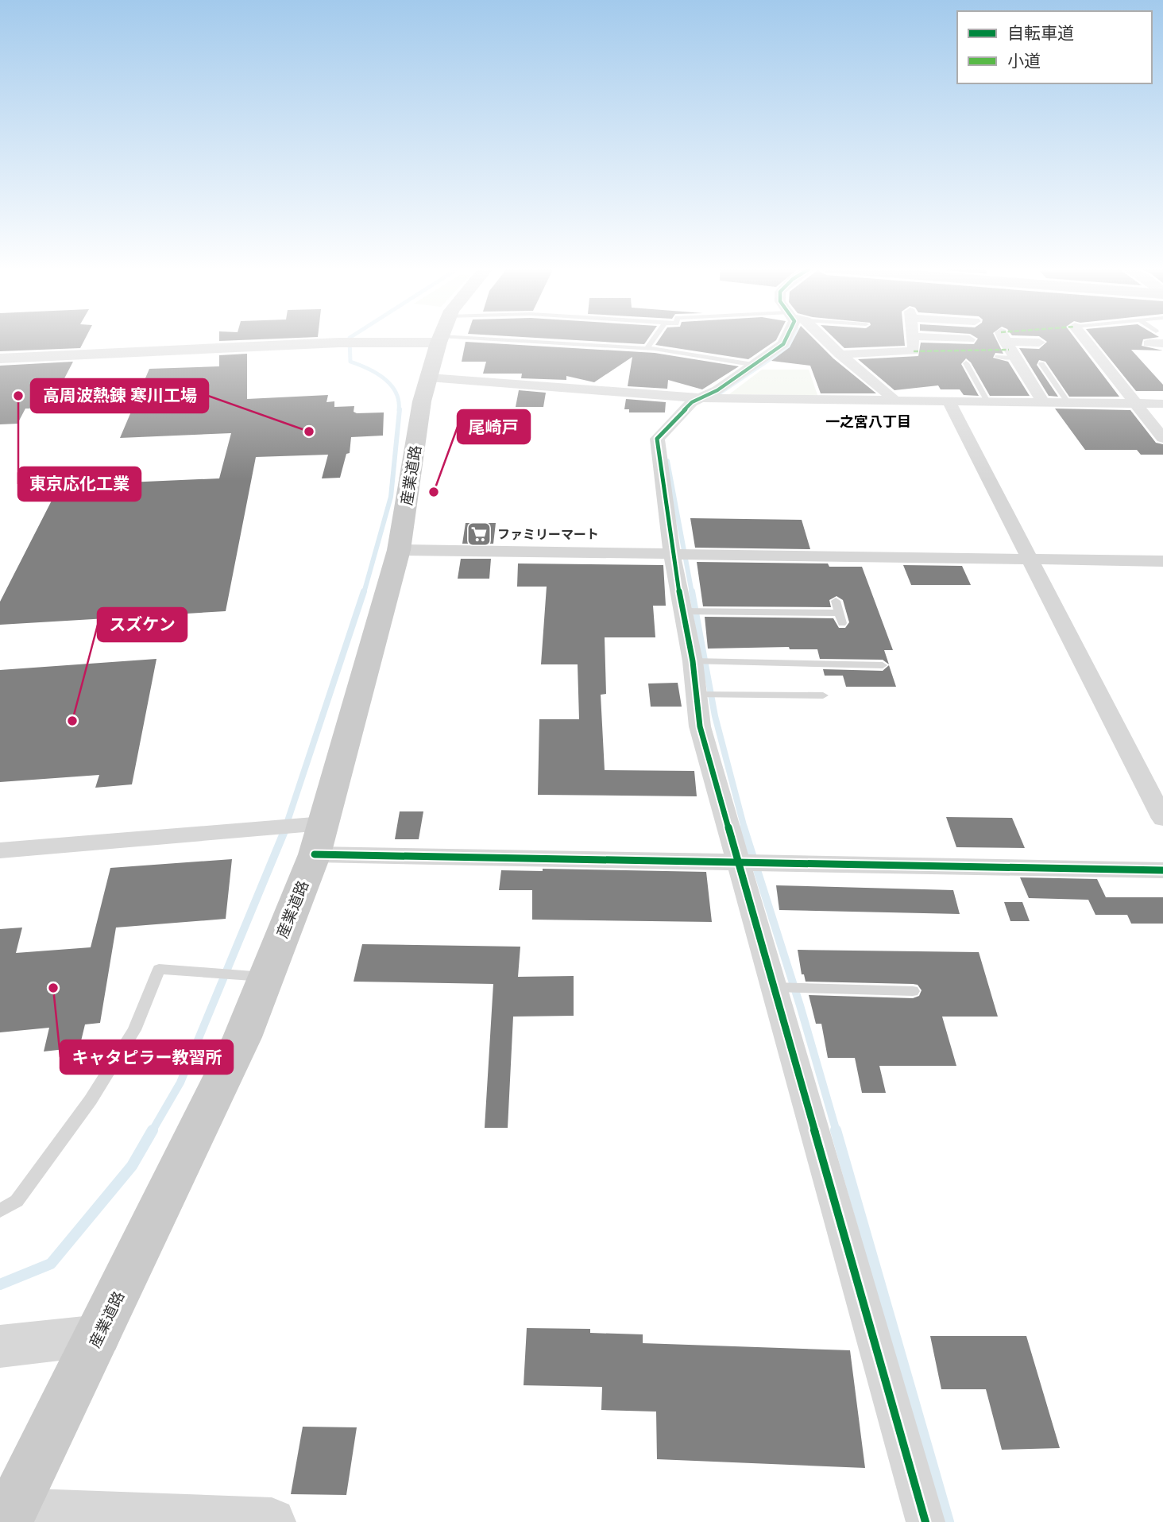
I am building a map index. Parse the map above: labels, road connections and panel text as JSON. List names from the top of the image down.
{
  "streets": {
    "main road": ["産業道路"]
  },
  "districts": ["一之宮八丁目"],
  "places": {
    "other": [
      "東京応化工業",
      "高周波熱錬 寒川工場",
      "尾崎戸",
      "スズケン",
      "キャタピラー教習所"
    ],
    "supermarket": ["ファミリーマート"]
  },
  "legend": ["自転車道", "小道"]
}
